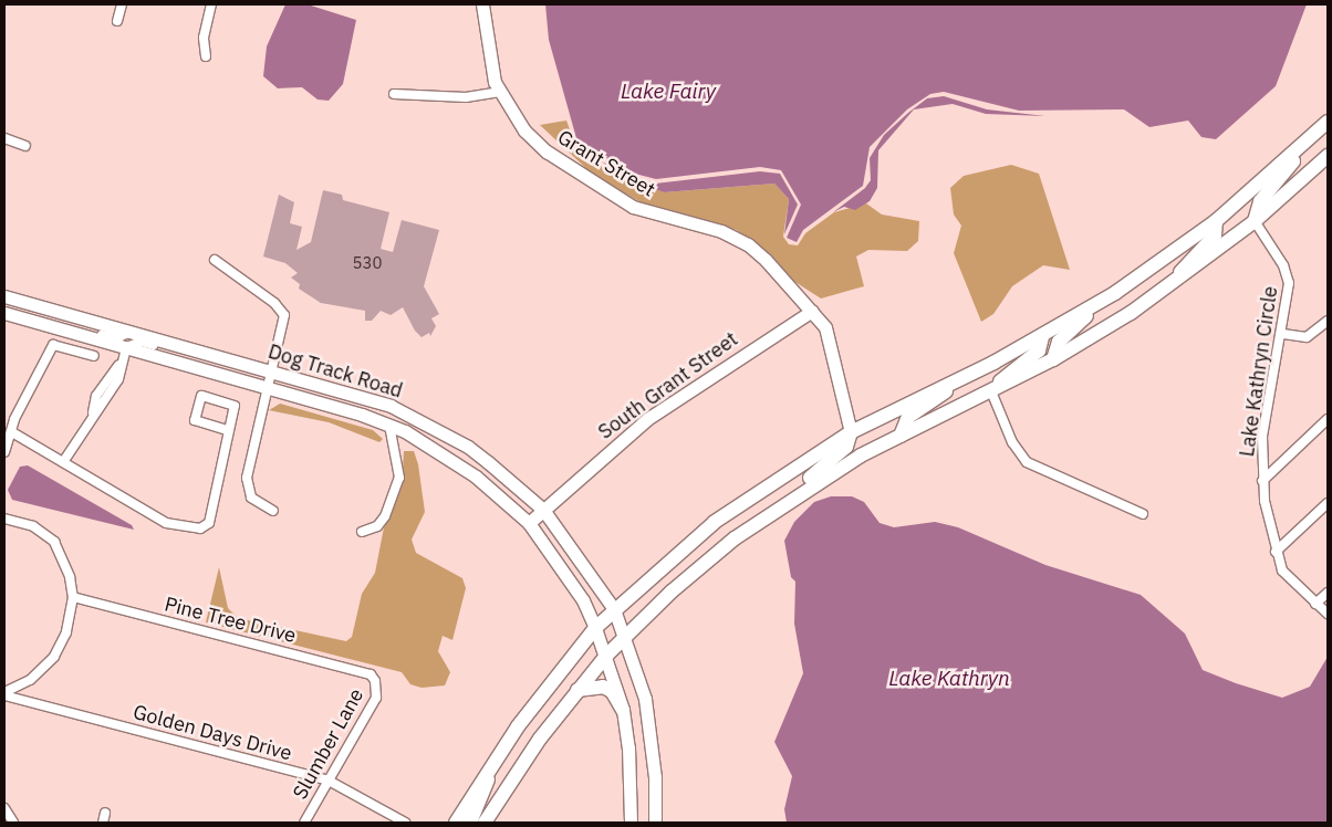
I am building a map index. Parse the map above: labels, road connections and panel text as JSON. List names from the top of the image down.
{
  "streets": {
    "main road": ["Grant Street", "Dog Track Road", "South Grant Street"],
    "street": [
      "Lake Kathryn Circle",
      "Pine Tree Drive",
      "Golden Days Drive",
      "Slumber Lane"
    ]
  },
  "crossings": [
    ["Grant Street", "South Grant Street"],
    ["Dog Track Road", "South Grant Street"],
    ["Pine Tree Drive", "Slumber Lane"],
    ["Golden Days Drive", "Slumber Lane"]
  ],
  "water": ["Lake Fairy", "Lake Kathryn"],
  "house_numbers": ["530"]
}
